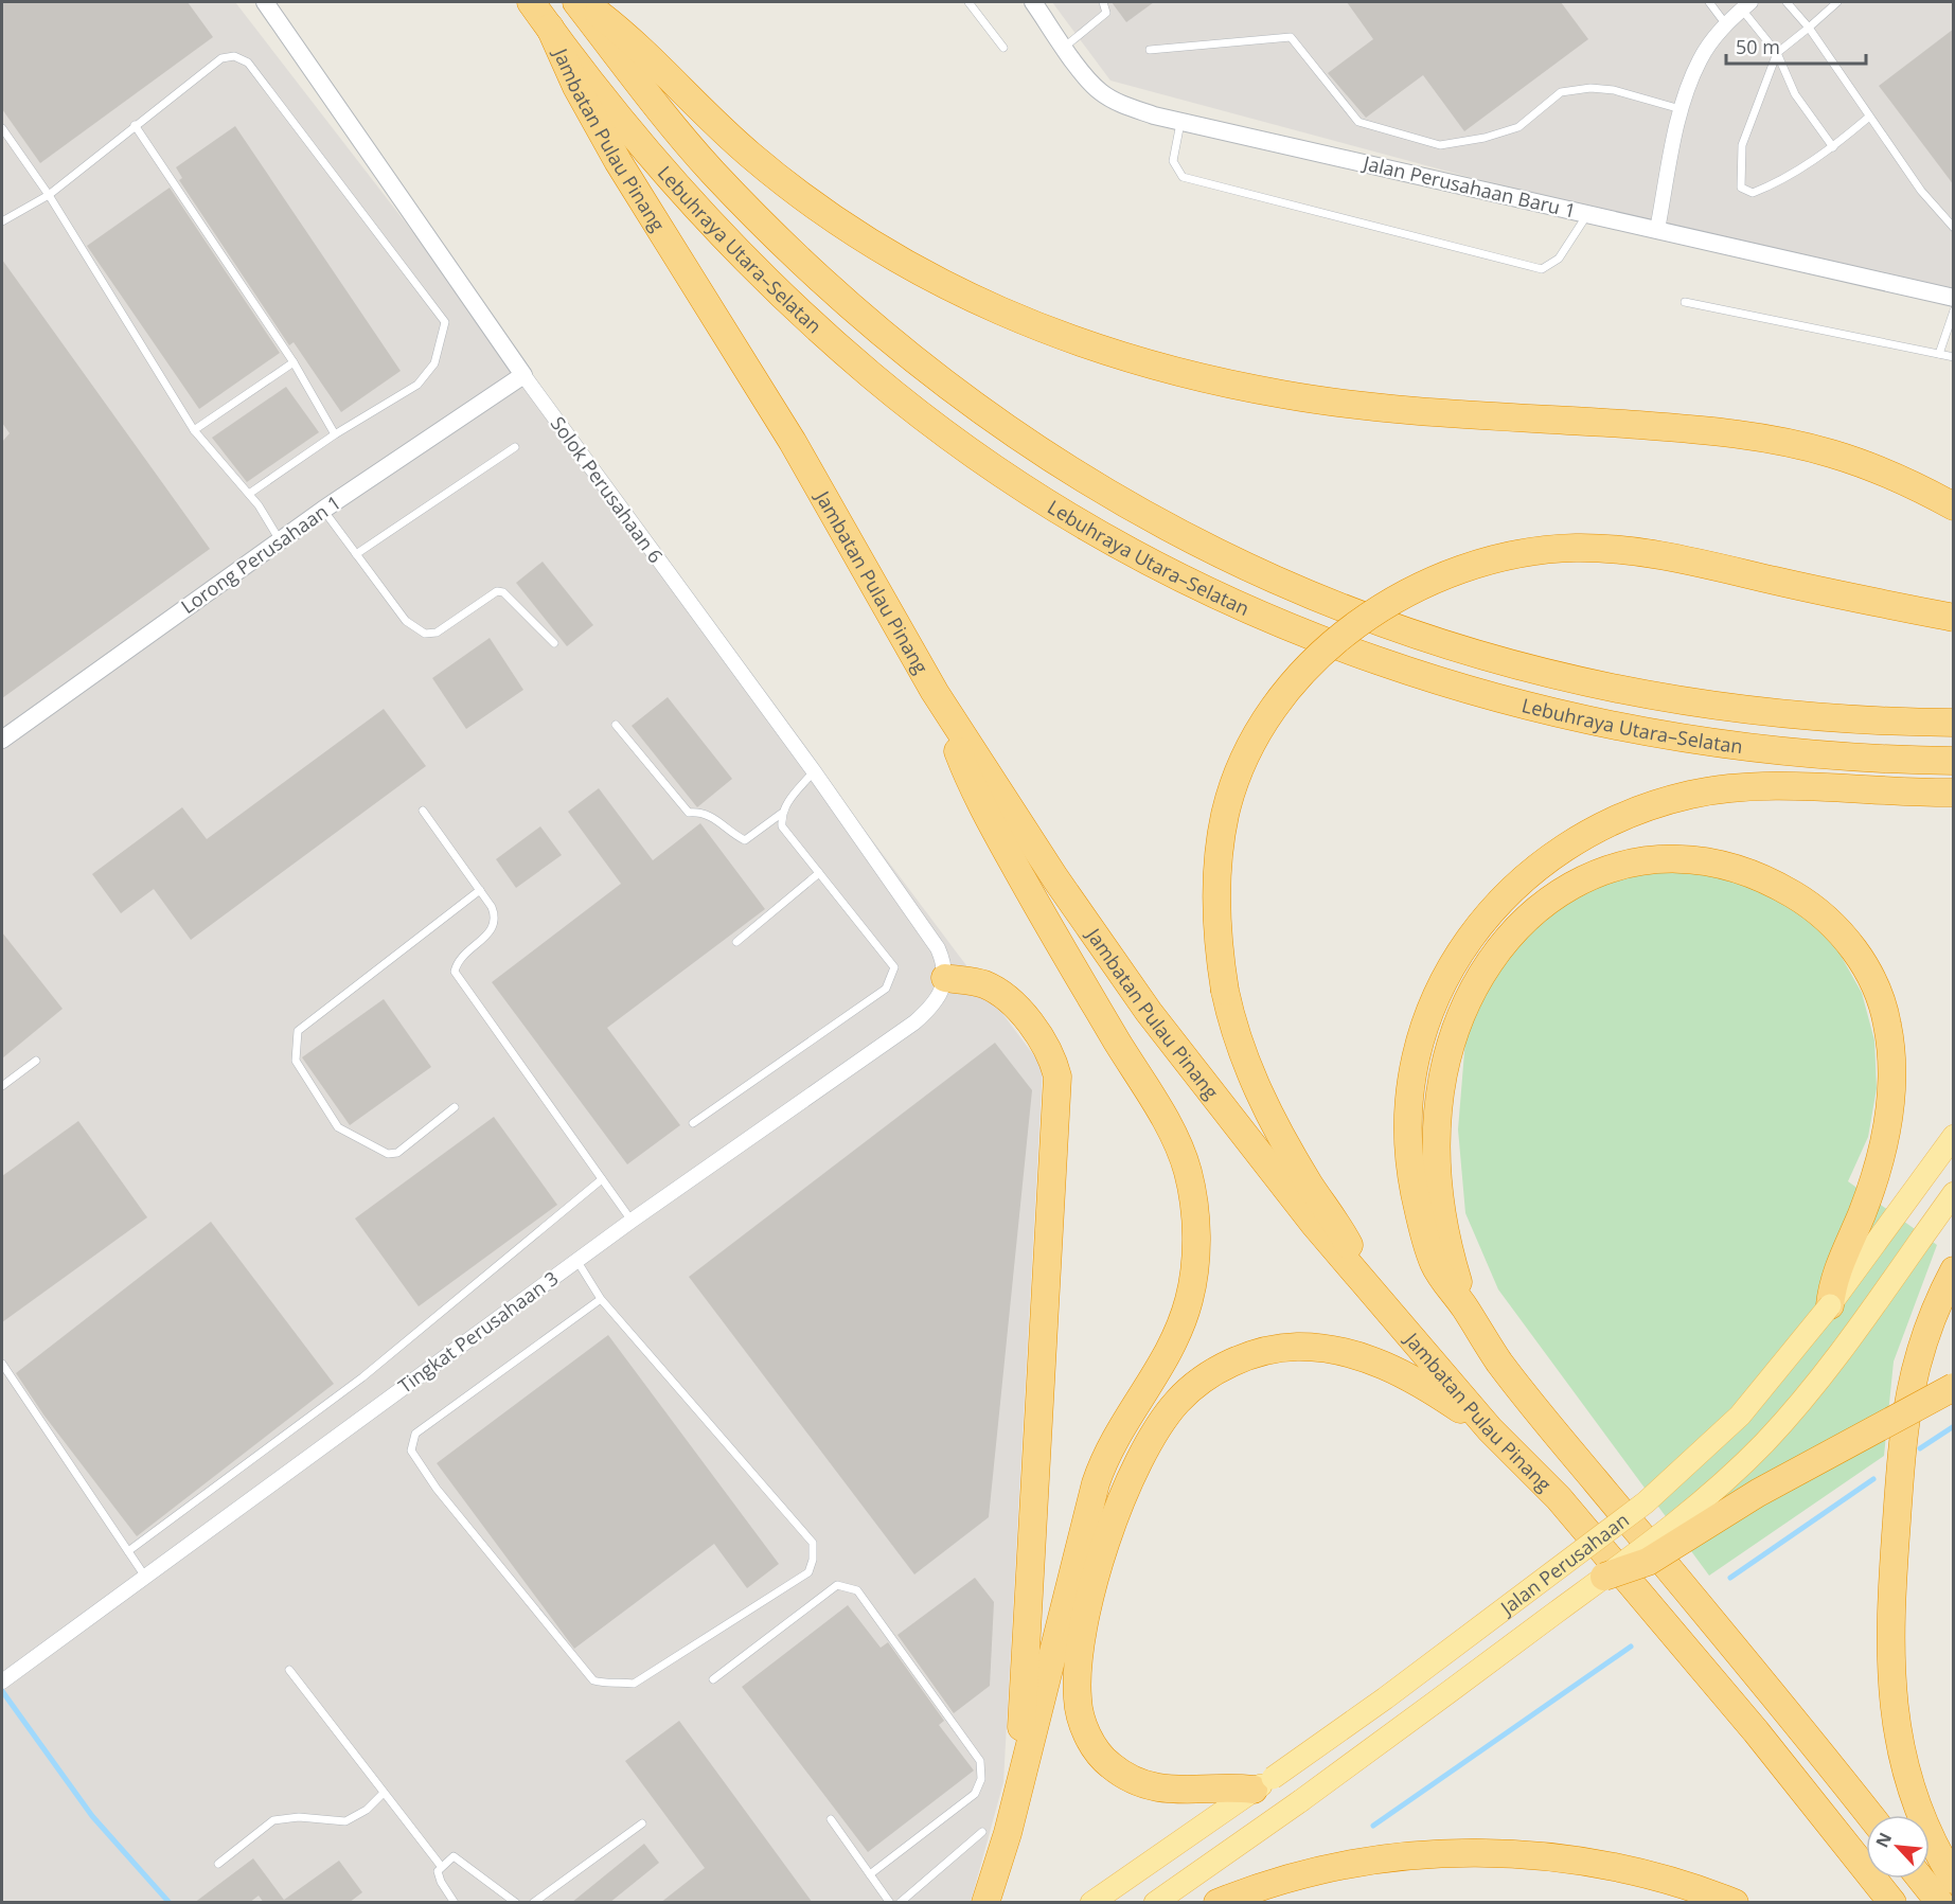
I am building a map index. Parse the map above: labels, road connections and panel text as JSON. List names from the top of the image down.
{
  "streets": {
    "highway": ["Jambatan Pulau Pinang", "Lebuhraya Utara–Selatan"],
    "main road": ["Jalan Perusahaan"],
    "street": [
      "Jalan Perusahaan Baru 1",
      "Solok Perusahaan 6",
      "Lorong Perusahaan 1",
      "Tingkat Perusahaan 3"
    ]
  },
  "crossings": [
    ["Jambatan Pulau Pinang", "Lebuhraya Utara–Selatan"],
    ["Solok Perusahaan 6", "Lorong Perusahaan 1"],
    ["Solok Perusahaan 6", "Tingkat Perusahaan 3"]
  ],
  "scale_bar": "50 m",
  "north": "top left"
}
